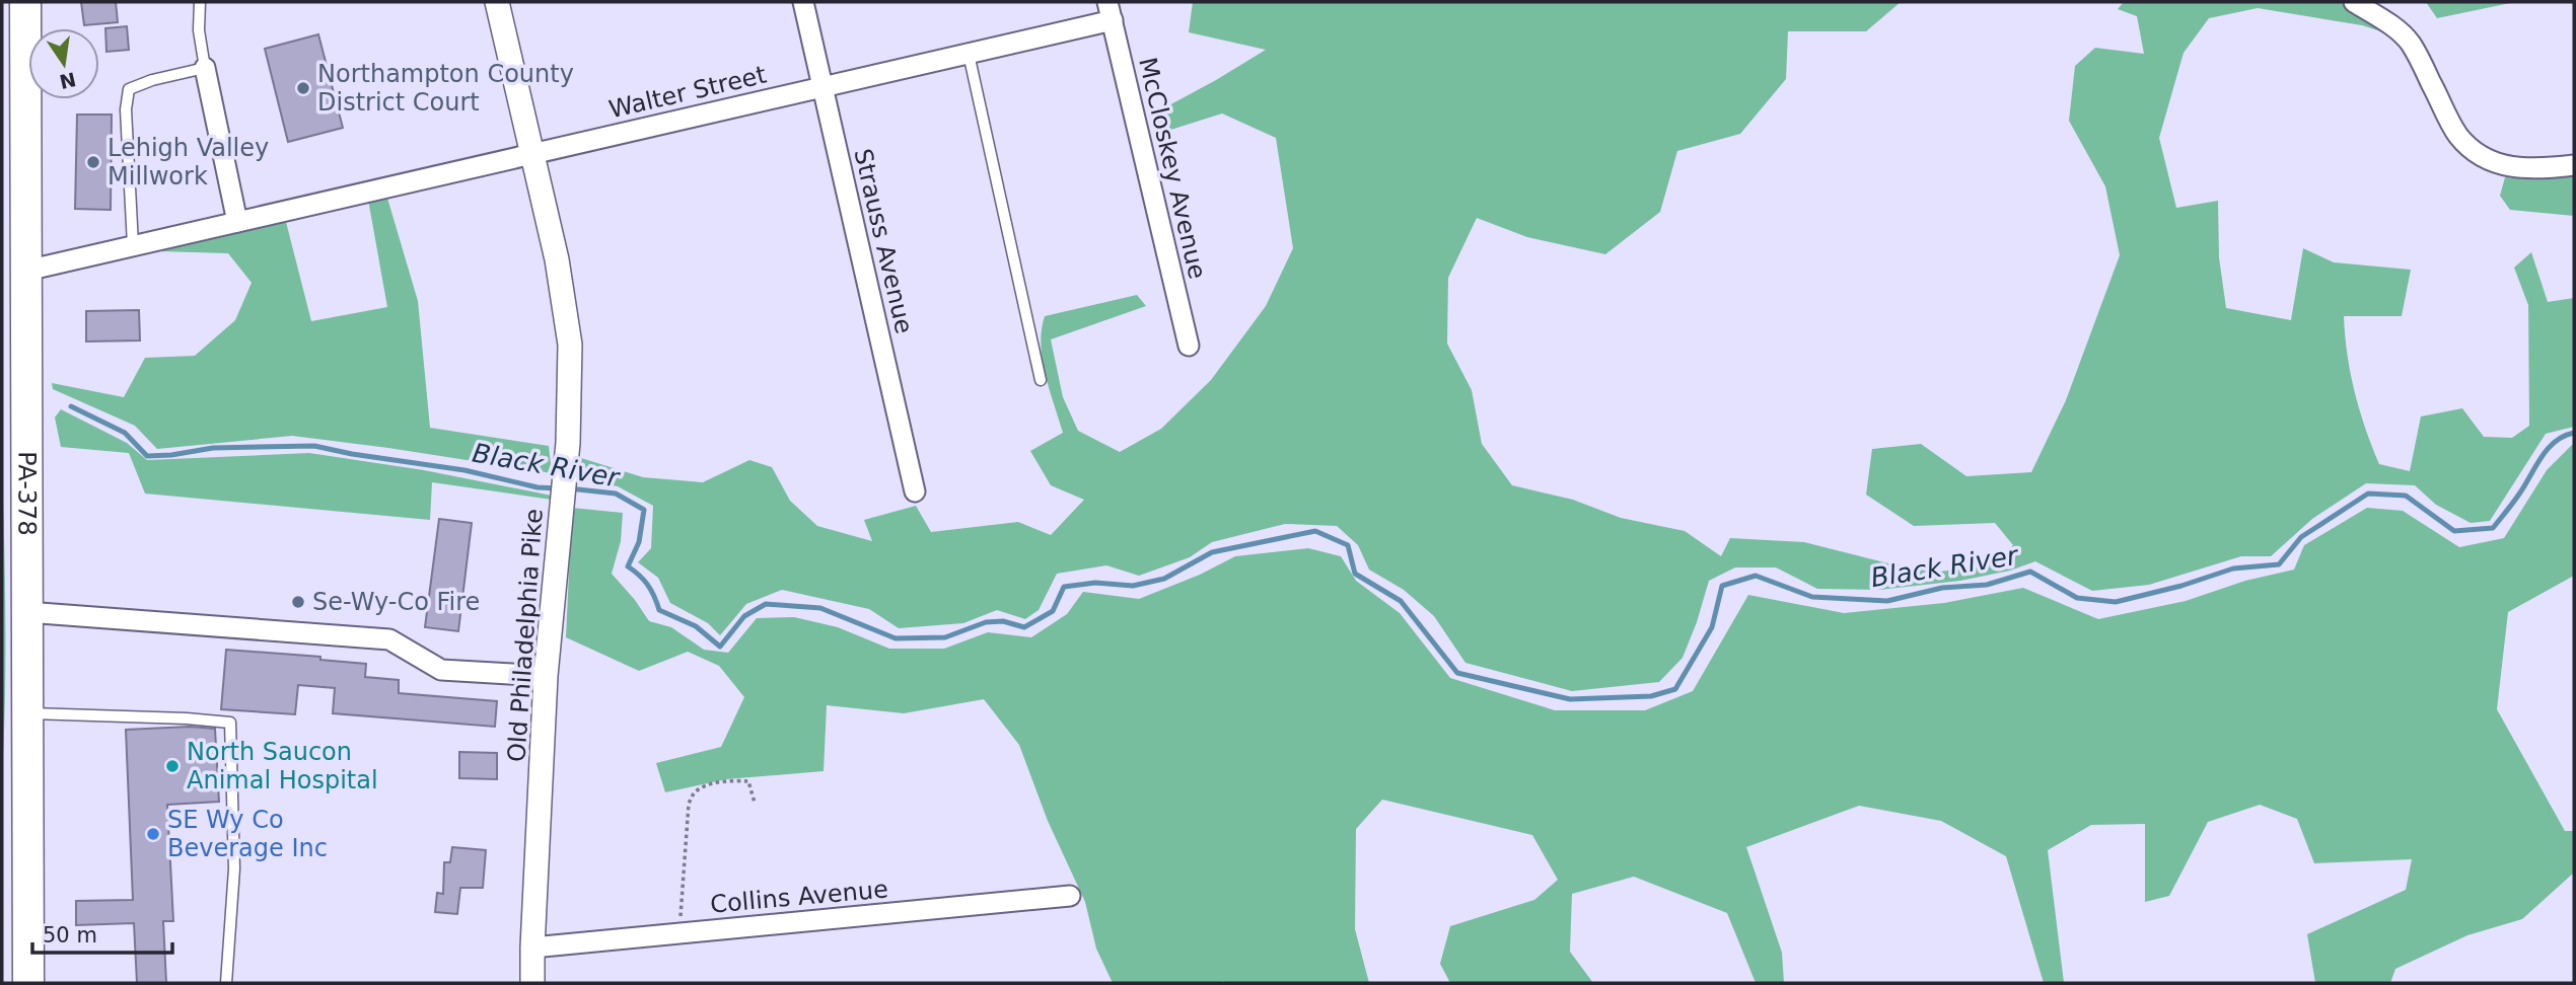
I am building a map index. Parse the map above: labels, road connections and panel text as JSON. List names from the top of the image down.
{
  "streets": {
    "main road": ["PA-378"],
    "street": [
      "Walter Street",
      "McCloskey Avenue",
      "Strauss Avenue",
      "Old Philadelphia Pike",
      "Collins Avenue"
    ]
  },
  "crossings": [
    ["Walter Street", "McCloskey Avenue"],
    ["Walter Street", "Strauss Avenue"],
    ["Walter Street", "PA-378"],
    ["Walter Street", "Old Philadelphia Pike"],
    ["Old Philadelphia Pike", "Collins Avenue"]
  ],
  "water": ["Black River"],
  "places": [
    "Northampton County District Court",
    "Lehigh Valley Millwork",
    "Se-Wy-Co Fire",
    "North Saucon Animal Hospital",
    "SE Wy Co Beverage Inc"
  ],
  "scale_bar": "50 m",
  "north": "bottom"
}
